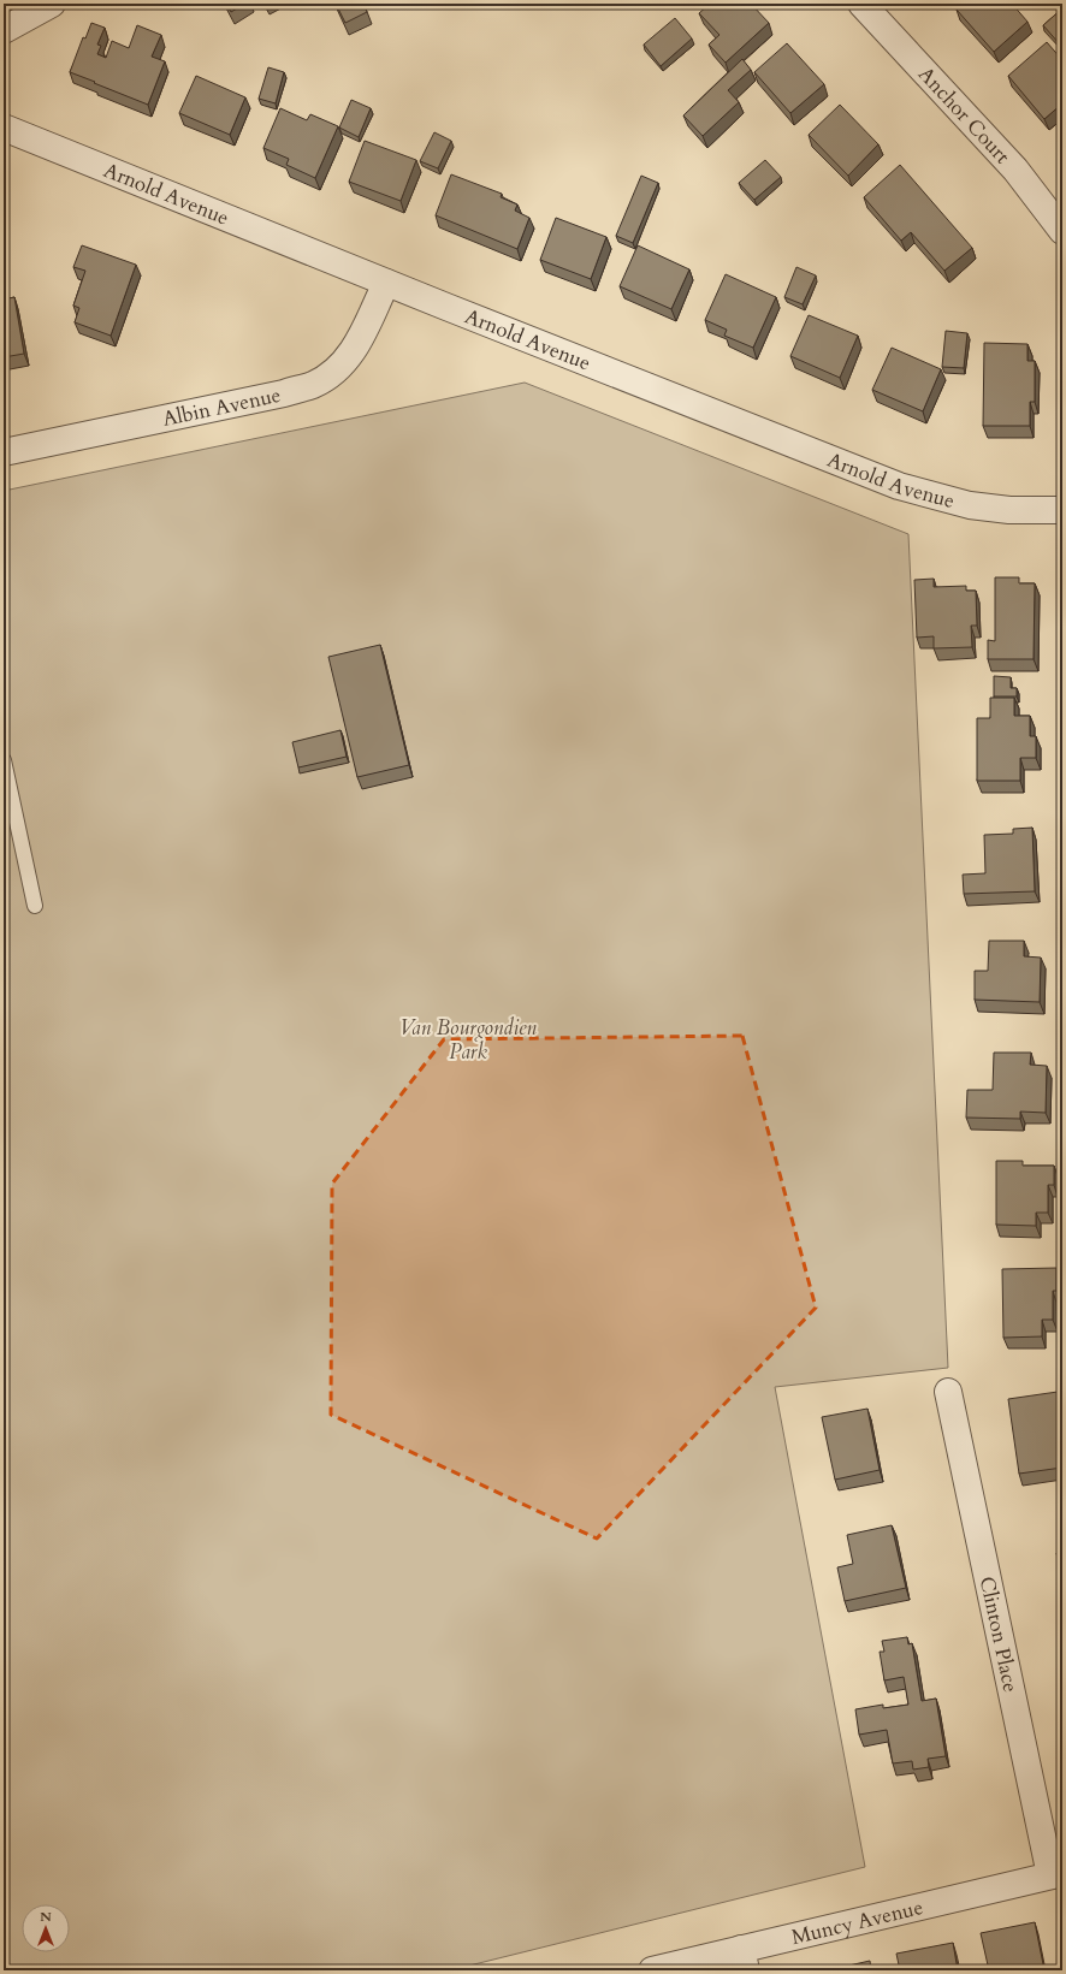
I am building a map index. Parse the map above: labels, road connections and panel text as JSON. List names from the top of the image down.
{
  "streets": {
    "street": [
      "Anchor Court",
      "Arnold Avenue",
      "Albin Avenue",
      "Clinton Place",
      "Muncy Avenue"
    ]
  },
  "crossings": [
    ["Arnold Avenue", "Albin Avenue"],
    ["Clinton Place", "Muncy Avenue"]
  ],
  "parks": ["Van Bourgondien Park"],
  "north": "top"
}
